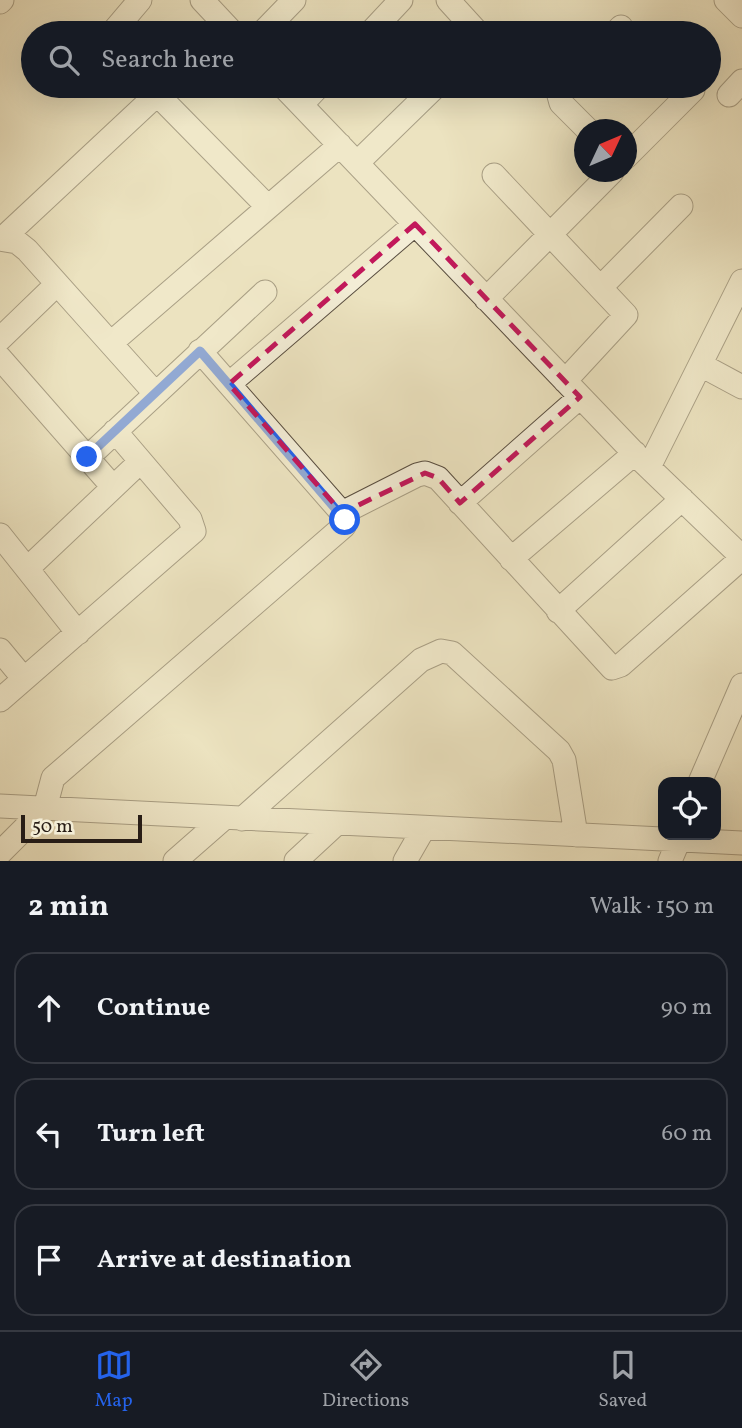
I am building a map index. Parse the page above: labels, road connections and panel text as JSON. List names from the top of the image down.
{
  "scale_bar": "50 m",
  "north": "top right",
  "page": {
    "search": "Search here",
    "scale": "50 m",
    "heading": ["2 min", "Walk · 150 m"],
    "list": [
      ["Continue", "90 m"],
      ["Turn left", "60 m"],
      "Arrive at destination"
    ],
    "nav": ["Map", "Directions", "Saved"]
  }
}
